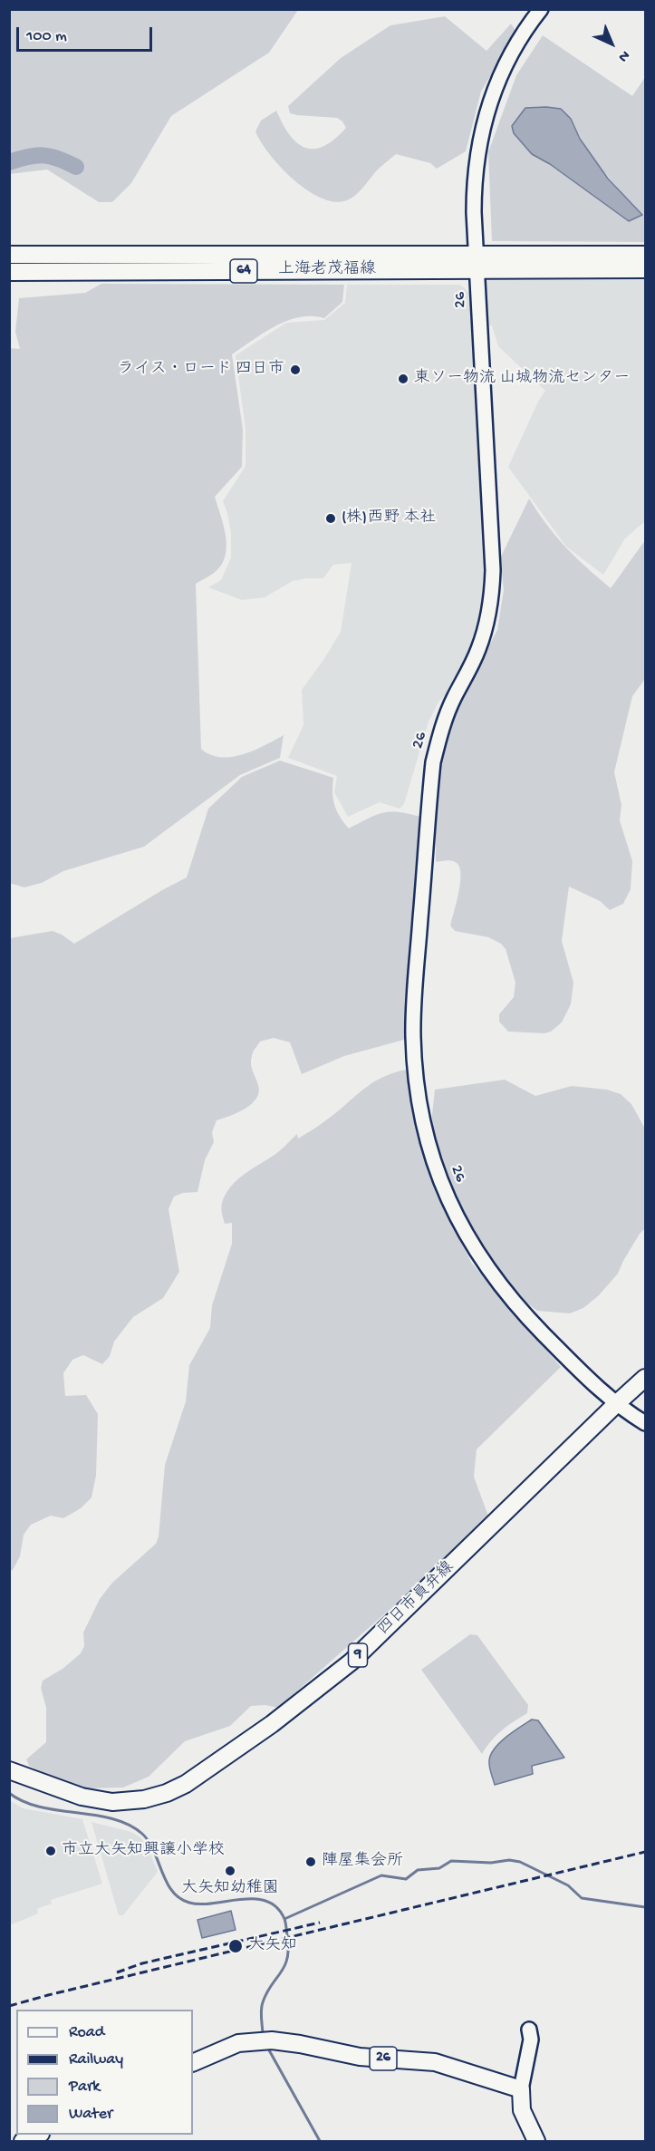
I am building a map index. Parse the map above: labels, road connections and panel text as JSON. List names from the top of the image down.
{
  "streets": {
    "main road": [
      "上海老茂福線",
      "64",
      "26",
      "四日市員弁線",
      "9"
    ]
  },
  "crossings": [
    ["上海老茂福線", "26"],
    ["26", "四日市員弁線"]
  ],
  "places": [
    "ライス・ロード 四日市",
    "東ソー物流 山城物流センター",
    "(株)西野 本社",
    "市立大矢知興譲小学校",
    "陣屋集会所",
    "大矢知幼稚園",
    "大矢知"
  ],
  "legend": [
    "Road",
    "Railway",
    "Park",
    "Water"
  ],
  "scale_bar": "100 m",
  "north": "bottom right"
}
